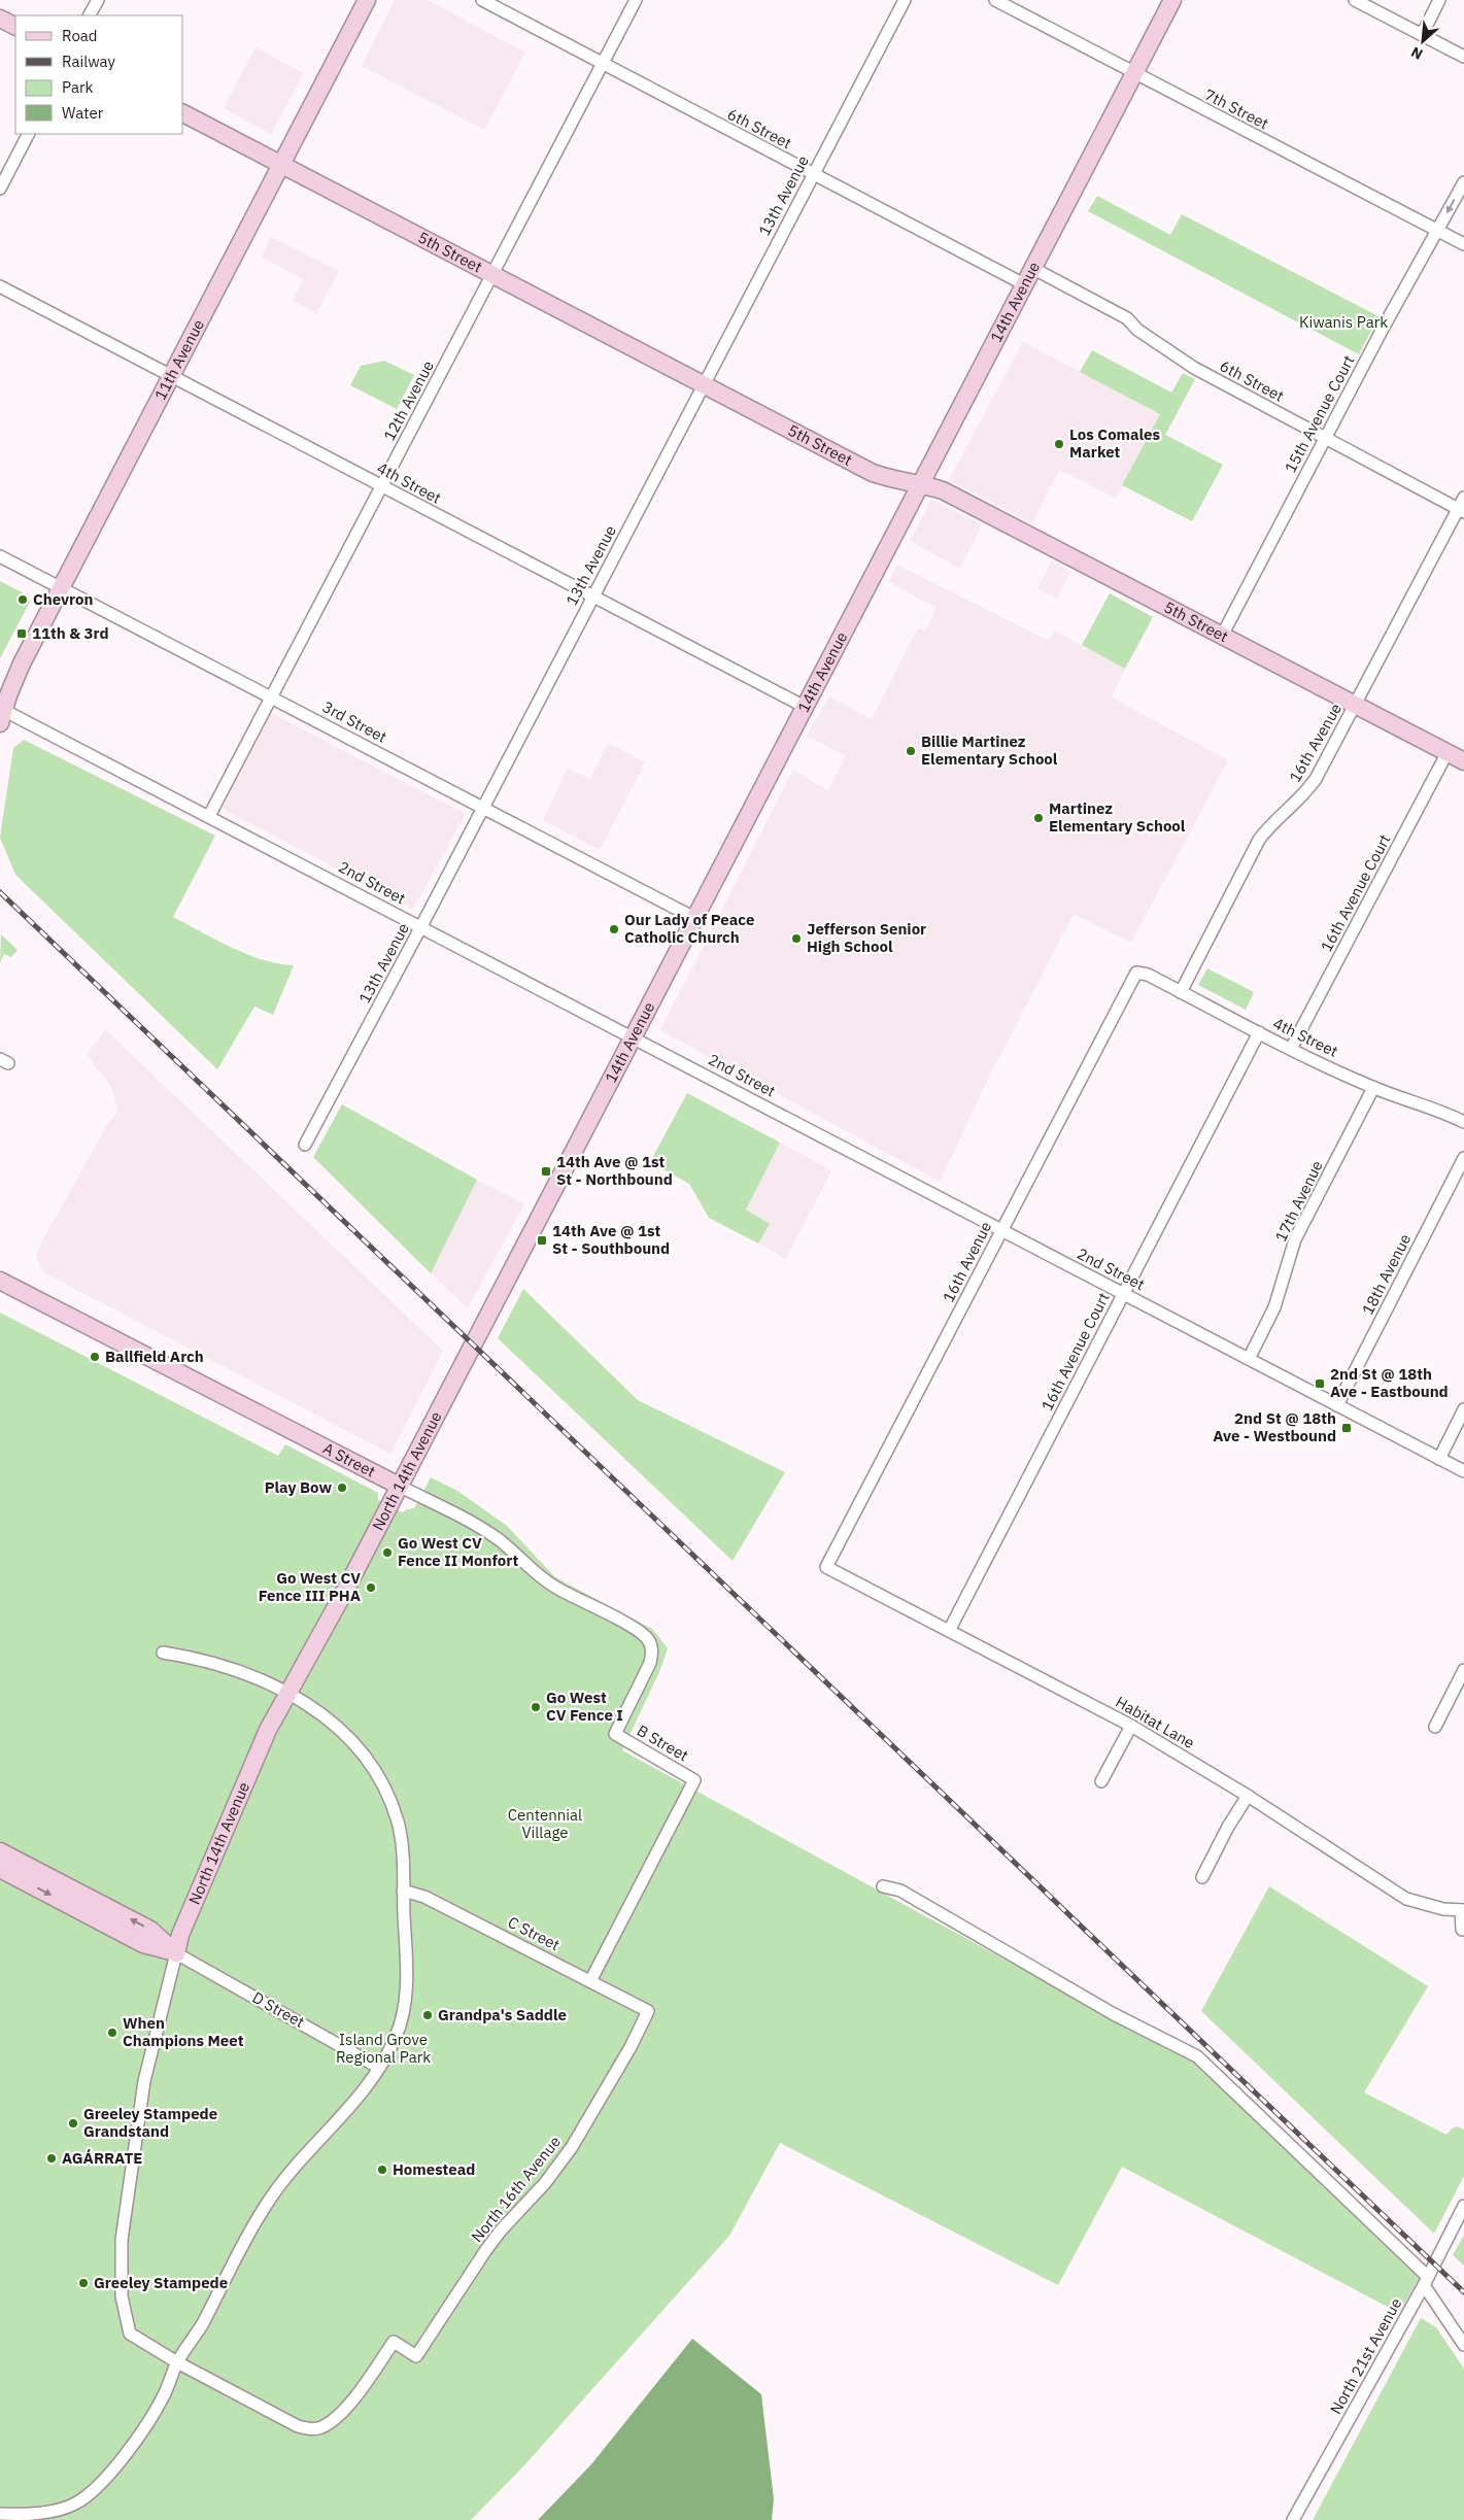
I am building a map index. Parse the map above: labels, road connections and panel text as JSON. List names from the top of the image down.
{
  "streets": {
    "street": [
      "7th Street",
      "6th Street",
      "13th Avenue",
      "5th Street",
      "14th Avenue",
      "11th Avenue",
      "12th Avenue",
      "15th Avenue Court",
      "4th Street",
      "3rd Street",
      "16th Avenue",
      "2nd Street",
      "16th Avenue Court",
      "17th Avenue",
      "18th Avenue",
      "A Street",
      "North 14th Avenue",
      "Habitat Lane",
      "B Street",
      "C Street",
      "D Street",
      "North 16th Avenue",
      "North 21st Avenue"
    ]
  },
  "crossings": [
    ["7th Street", "14th Avenue"],
    ["7th Street", "15th Avenue Court"],
    ["6th Street", "13th Avenue"],
    ["6th Street", "14th Avenue"],
    ["6th Street", "12th Avenue"],
    ["6th Street", "15th Avenue Court"],
    ["6th Street", "16th Avenue"],
    ["13th Avenue", "5th Street"],
    ["13th Avenue", "4th Street"],
    ["13th Avenue", "3rd Street"],
    ["13th Avenue", "2nd Street"],
    ["5th Street", "14th Avenue"],
    ["5th Street", "11th Avenue"],
    ["5th Street", "12th Avenue"],
    ["5th Street", "15th Avenue Court"],
    ["5th Street", "16th Avenue"],
    ["5th Street", "16th Avenue Court"],
    ["14th Avenue", "4th Street"],
    ["14th Avenue", "3rd Street"],
    ["14th Avenue", "2nd Street"],
    ["14th Avenue", "North 14th Avenue"],
    ["11th Avenue", "4th Street"],
    ["11th Avenue", "3rd Street"],
    ["11th Avenue", "2nd Street"],
    ["12th Avenue", "4th Street"],
    ["12th Avenue", "3rd Street"],
    ["12th Avenue", "2nd Street"],
    ["4th Street", "16th Avenue"],
    ["4th Street", "16th Avenue Court"],
    ["4th Street", "17th Avenue"],
    ["16th Avenue", "2nd Street"],
    ["16th Avenue", "Habitat Lane"],
    ["2nd Street", "16th Avenue Court"],
    ["2nd Street", "17th Avenue"],
    ["2nd Street", "18th Avenue"],
    ["16th Avenue Court", "Habitat Lane"],
    ["A Street", "North 14th Avenue"],
    ["A Street", "B Street"],
    ["North 14th Avenue", "D Street"],
    ["North 14th Avenue", "North 16th Avenue"],
    ["B Street", "C Street"],
    ["C Street", "North 16th Avenue"]
  ],
  "parks": ["Kiwanis Park", "Centennial Village", "Island Grove Regional Park"],
  "places": {
    "other": [
      "Los Comales Market",
      "Chevron",
      "Billie Martinez Elementary School",
      "Martinez Elementary School",
      "Our Lady of Peace Catholic Church",
      "Jefferson Senior High School",
      "Ballfield Arch",
      "Play Bow",
      "Go West CV Fence II Monfort",
      "Go West CV Fence III PHA",
      "Go West CV Fence I",
      "Grandpa's Saddle",
      "When Champions Meet",
      "Greeley Stampede Grandstand",
      "AGÁRRATE",
      "Homestead",
      "Greeley Stampede"
    ],
    "transit": [
      "11th & 3rd",
      "14th Ave @ 1st St - Northbound",
      "14th Ave @ 1st St - Southbound",
      "2nd St @ 18th Ave - Eastbound",
      "2nd St @ 18th Ave - Westbound"
    ]
  },
  "legend": [
    "Road",
    "Railway",
    "Park",
    "Water"
  ],
  "north": "bottom left"
}
